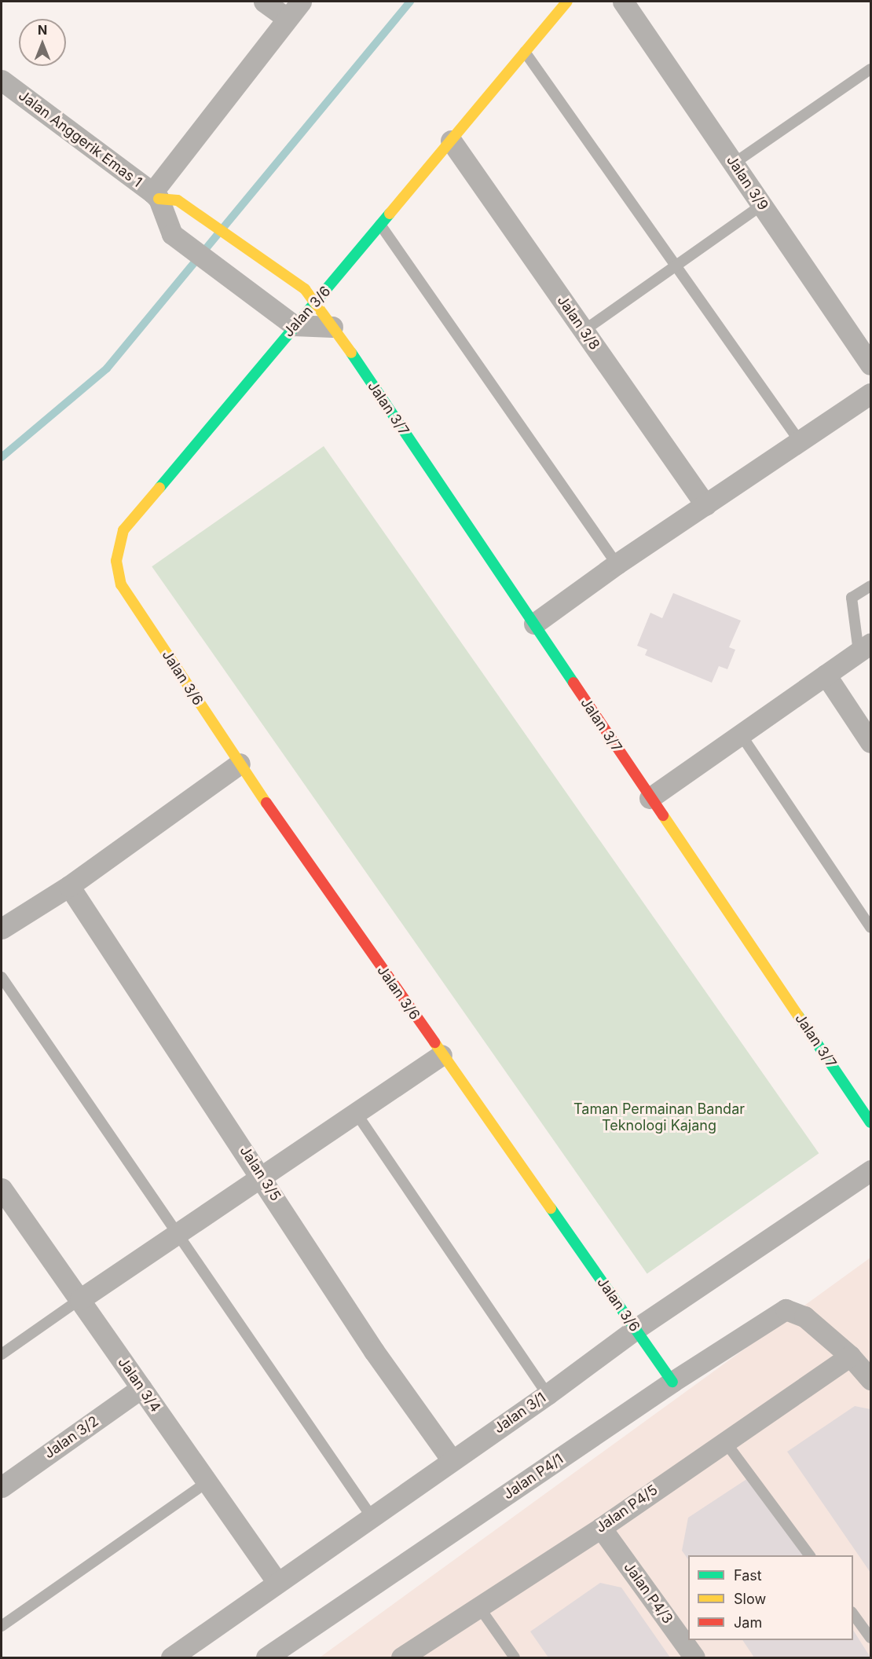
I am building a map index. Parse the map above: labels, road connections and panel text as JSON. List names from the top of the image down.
{
  "streets": {
    "street": [
      "Jalan Anggerik Emas 1",
      "Jalan 3/9",
      "Jalan 3/6",
      "Jalan 3/8",
      "Jalan 3/7",
      "Jalan 3/5",
      "Jalan 3/4",
      "Jalan 3/1",
      "Jalan 3/2",
      "Jalan P4/1",
      "Jalan P4/5",
      "Jalan P4/3"
    ]
  },
  "crossings": [
    ["Jalan Anggerik Emas 1", "Jalan 3/6"],
    ["Jalan Anggerik Emas 1", "Jalan 3/7"],
    ["Jalan 3/6", "Jalan 3/8"],
    ["Jalan 3/6", "Jalan 3/7"],
    ["Jalan 3/6", "Jalan 3/1"],
    ["Jalan 3/6", "Jalan P4/1"],
    ["Jalan 3/5", "Jalan 3/1"],
    ["Jalan 3/4", "Jalan 3/1"],
    ["Jalan 3/4", "Jalan 3/2"],
    ["Jalan P4/1", "Jalan P4/5"],
    ["Jalan P4/5", "Jalan P4/3"]
  ],
  "parks": ["Taman Permainan Bandar Teknologi Kajang"],
  "legend": ["Fast", "Slow", "Jam"],
  "north": "top"
}
